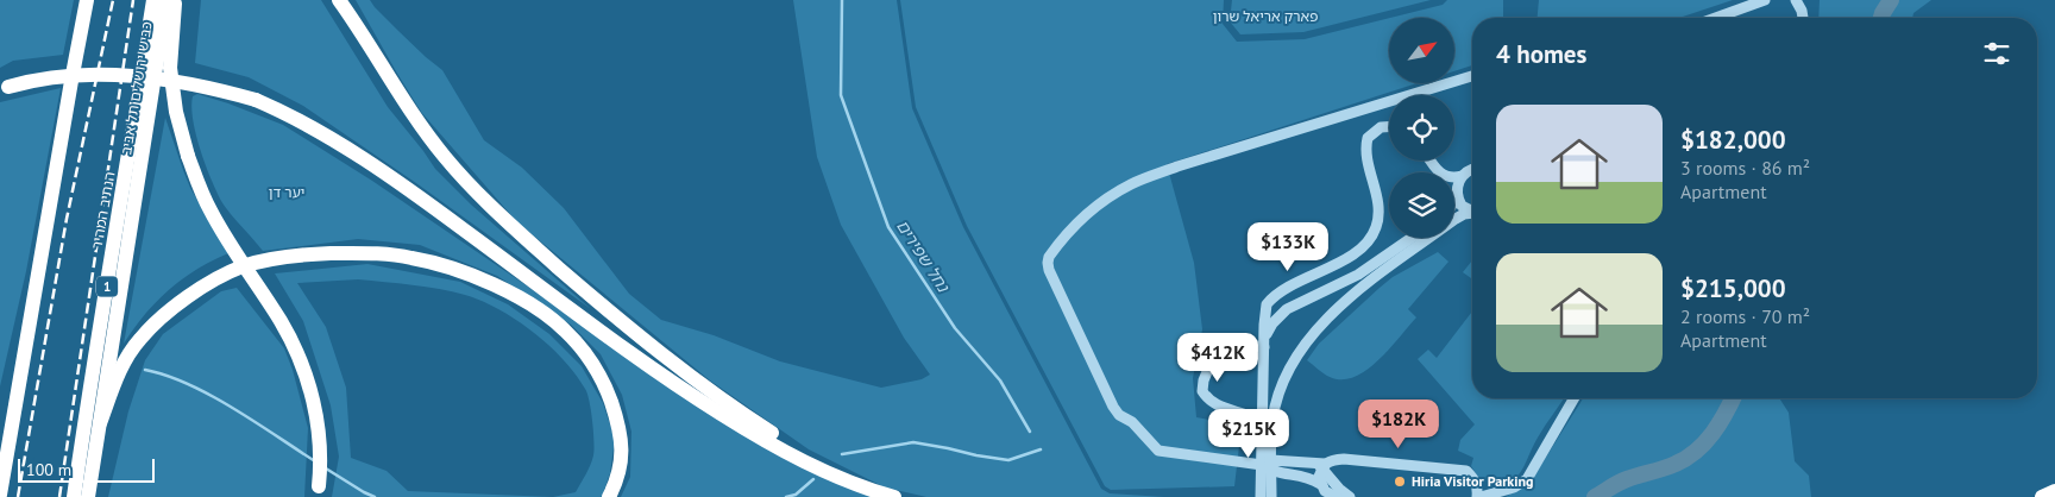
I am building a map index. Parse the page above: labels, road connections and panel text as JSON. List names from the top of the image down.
{
  "streets": {
    "highway": ["כביש ירושלים תל אביב", "הנתיב המהיר", "1"]
  },
  "water": ["נחל שפירים"],
  "parks": ["פארק אריאל שרון", "יער דן"],
  "places": ["Hiria Visitor Parking"],
  "scale_bar": "100 m",
  "north": "top right",
  "page": {
    "heading": "4 homes",
    "list": [
      {
        "name": "$182,000",
        "note": "3 rooms · 86 m² · Apartment"
      },
      {
        "name": "$215,000",
        "note": "2 rooms · 70 m² · Apartment"
      }
    ],
    "price": [
      "$133K",
      "$412K",
      "$182K",
      "$215K"
    ],
    "scale": "100 m"
  }
}
